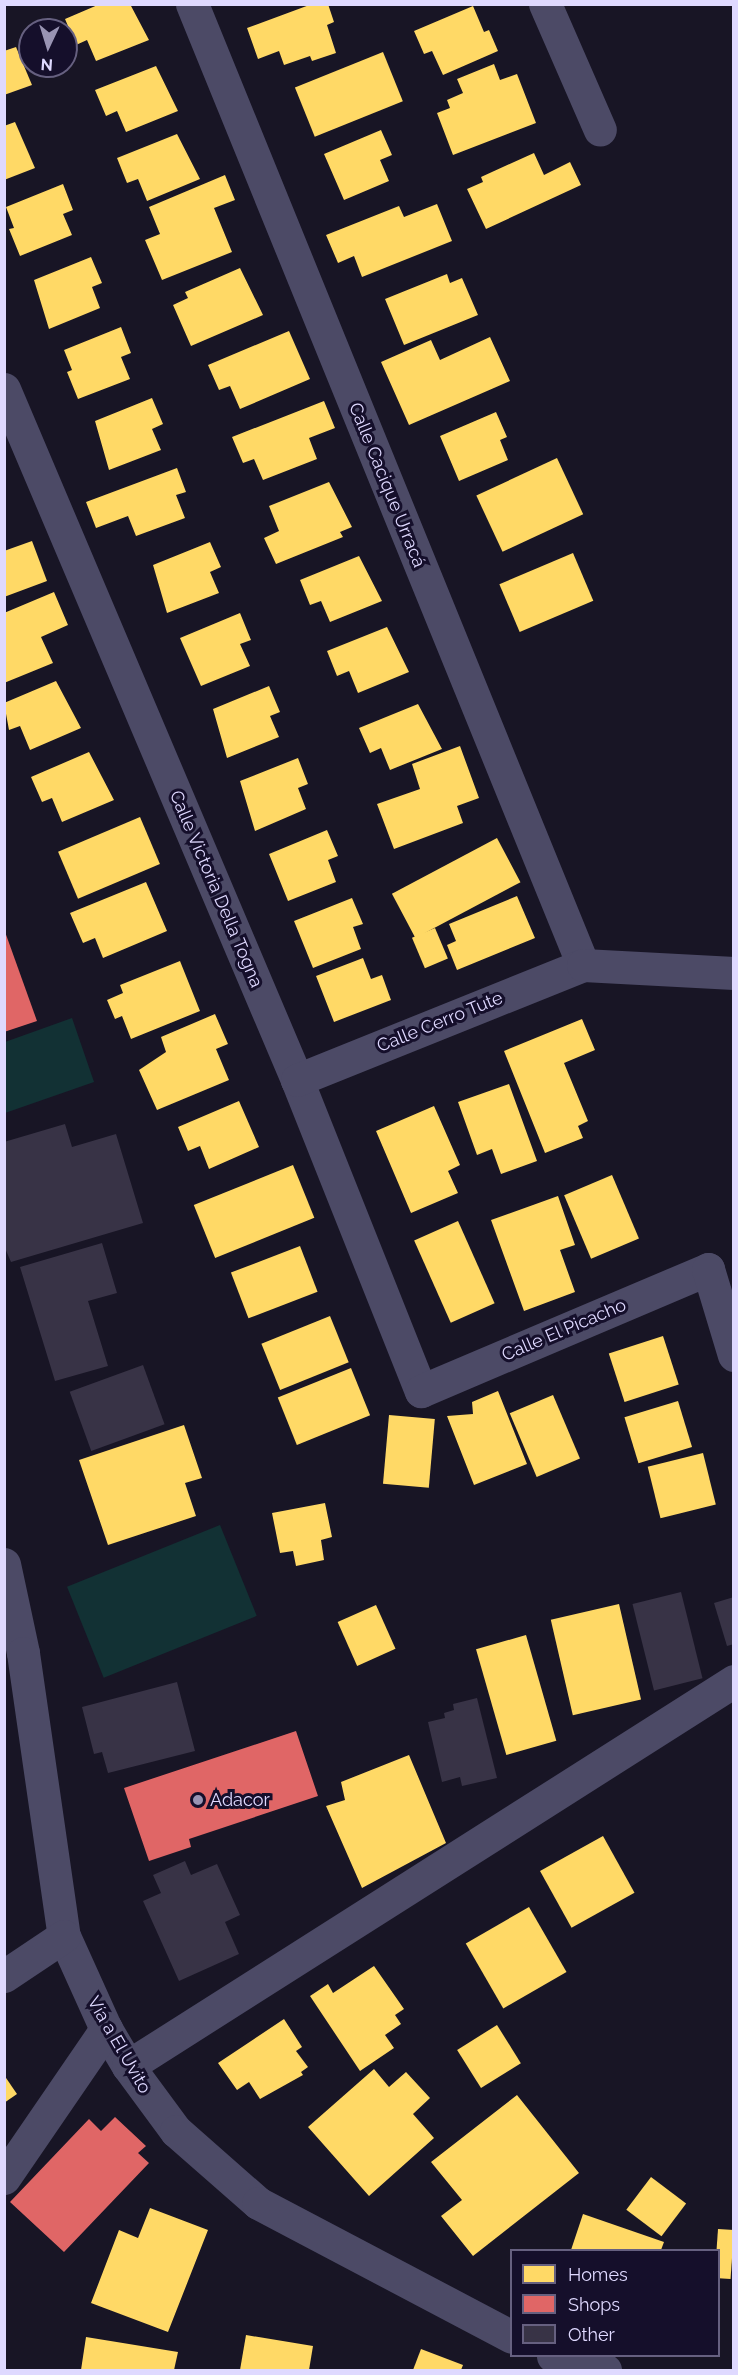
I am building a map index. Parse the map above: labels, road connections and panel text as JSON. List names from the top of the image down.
{
  "streets": {
    "street": [
      "Calle Cacique Urracá",
      "Calle Victoria Della Togna",
      "Calle Cerro Tute",
      "Calle El Picacho",
      "Vía a El Uvito"
    ]
  },
  "crossings": [
    ["Calle Cacique Urracá", "Calle Cerro Tute"],
    ["Calle Victoria Della Togna", "Calle Cerro Tute"],
    ["Calle Victoria Della Togna", "Calle El Picacho"]
  ],
  "places": ["Adacor"],
  "legend": ["Homes", "Shops", "Other"],
  "north": "bottom"
}
